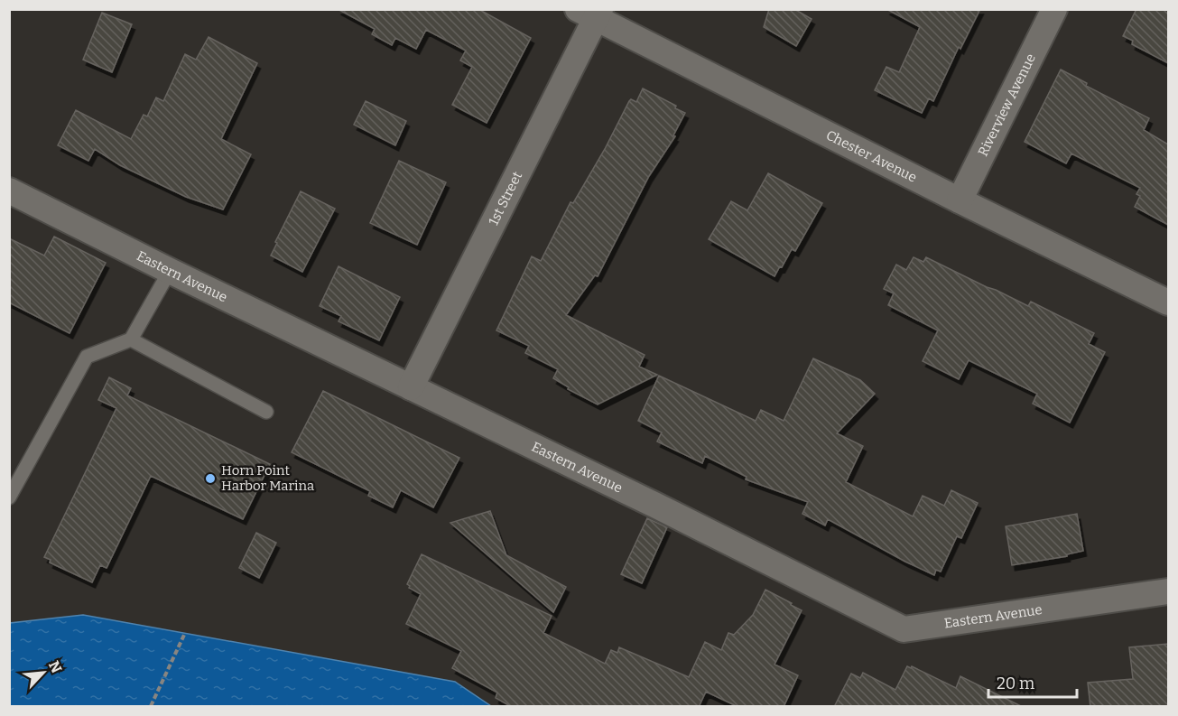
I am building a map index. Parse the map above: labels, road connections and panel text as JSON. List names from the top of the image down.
{
  "streets": {
    "street": [
      "Riverview Avenue",
      "Chester Avenue",
      "1st Street",
      "Eastern Avenue"
    ]
  },
  "crossings": [
    ["Riverview Avenue", "Chester Avenue"],
    ["Chester Avenue", "1st Street"],
    ["1st Street", "Eastern Avenue"]
  ],
  "places": ["Horn Point Harbor Marina"],
  "scale_bar": "20 m",
  "north": "top right"
}
